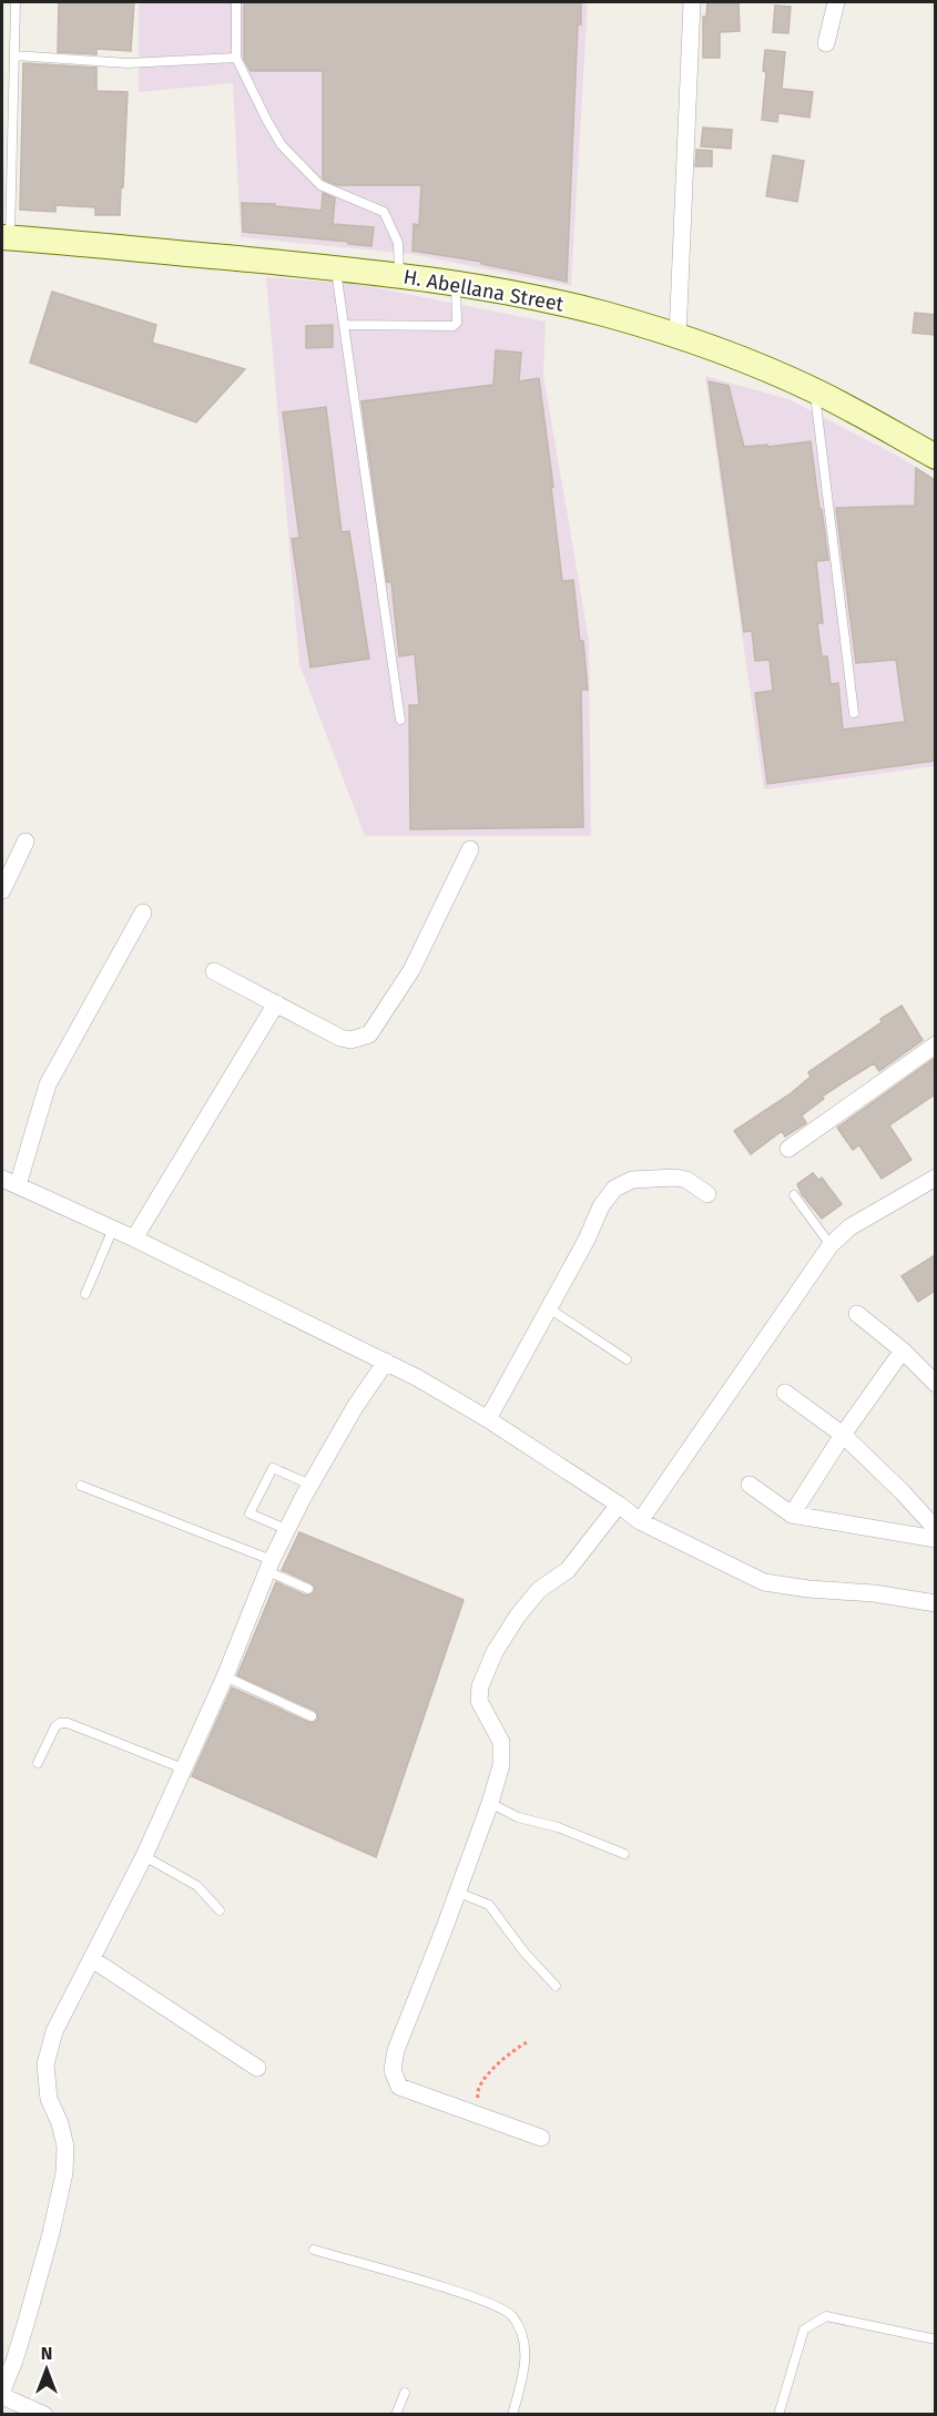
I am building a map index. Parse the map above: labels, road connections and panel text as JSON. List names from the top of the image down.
{
  "streets": {
    "main road": ["H. Abellana Street"]
  },
  "north": "top"
}
